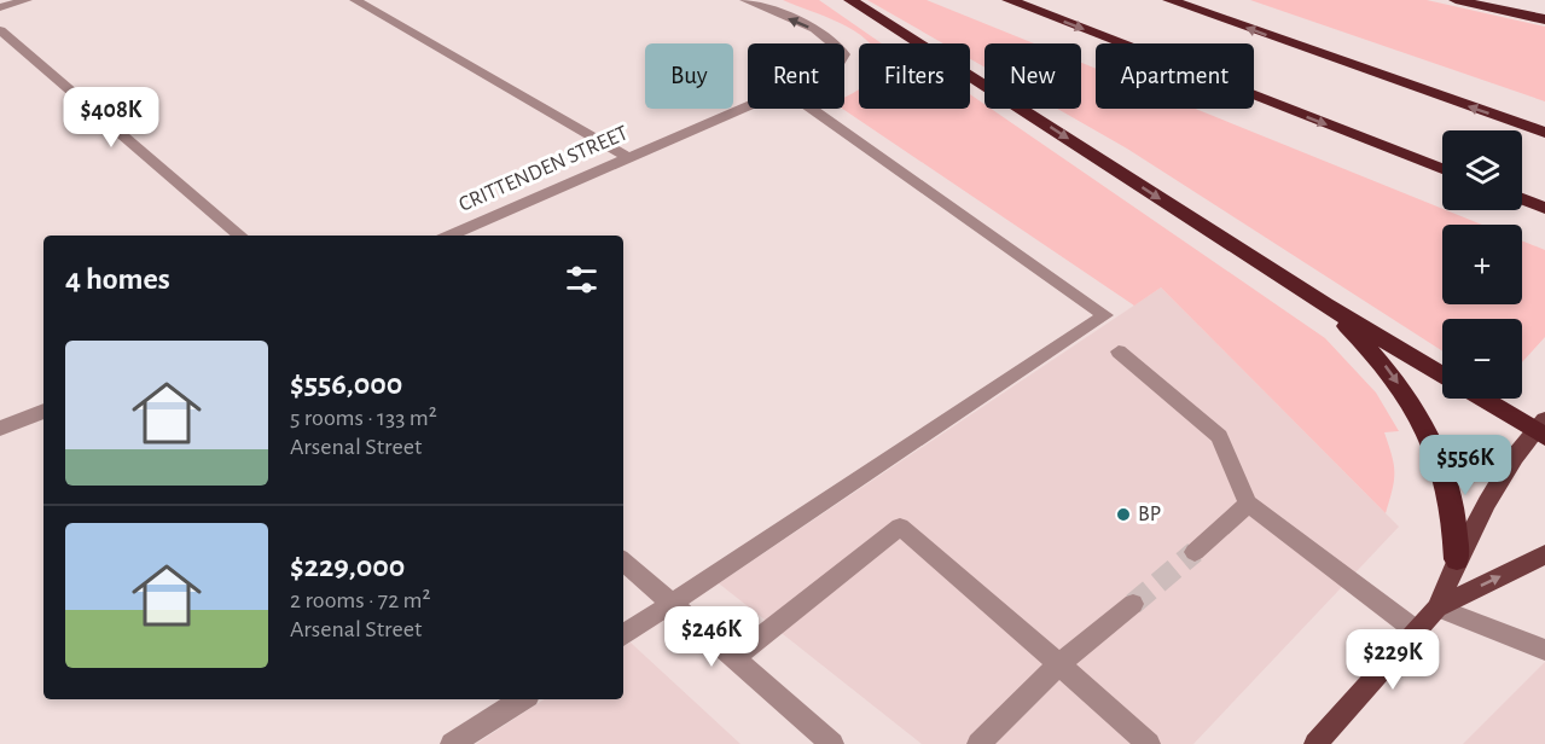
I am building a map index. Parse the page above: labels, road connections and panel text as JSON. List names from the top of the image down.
{
  "streets": {
    "street": ["CRITTENDEN STREET"]
  },
  "places": ["BP"],
  "page": {
    "chip": [
      "Buy",
      "Rent",
      "Filters",
      "New",
      "Apartment"
    ],
    "price": [
      "$408K",
      "$556K",
      "$246K",
      "$229K"
    ],
    "map_buttons": ["+", "−"],
    "heading": "4 homes",
    "list": [
      {
        "name": "$556,000",
        "note": "5 rooms · 133 m² · Arsenal Street"
      },
      {
        "name": "$229,000",
        "note": "2 rooms · 72 m² · Arsenal Street"
      }
    ]
  }
}
